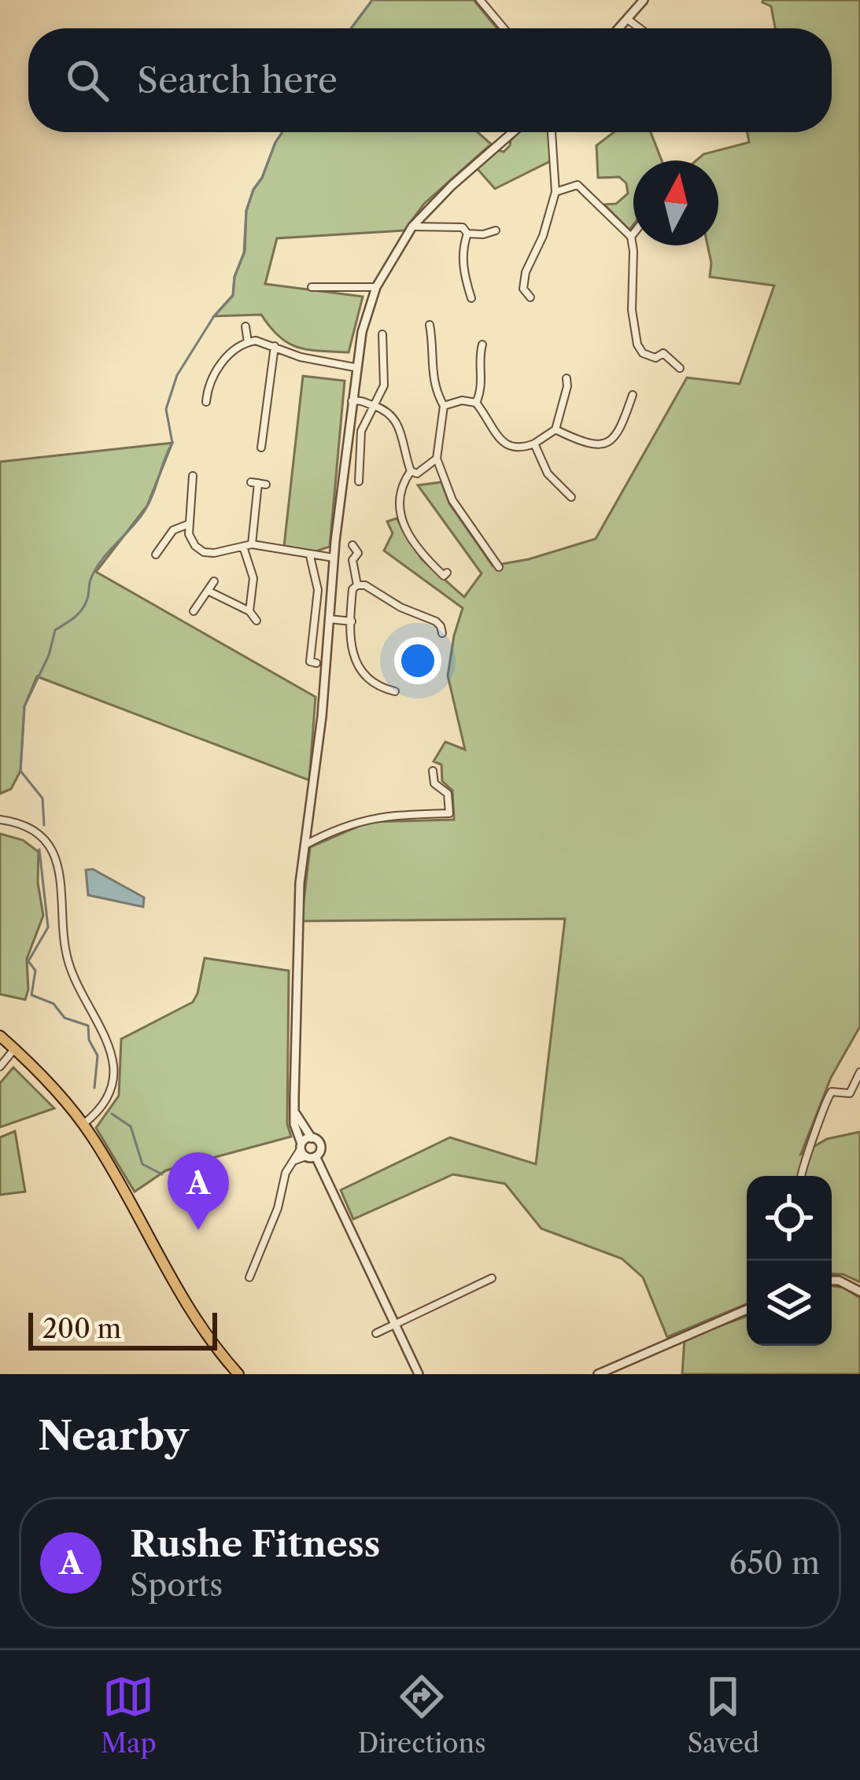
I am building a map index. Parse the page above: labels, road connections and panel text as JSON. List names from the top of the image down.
{
  "scale_bar": "200 m",
  "north": "top",
  "page": {
    "search": "Search here",
    "pins": "A",
    "scale": "200 m",
    "heading": "Nearby",
    "list": [
      {
        "mark": "A",
        "name": "Rushe Fitness",
        "note": "Sports",
        "value": "650 m"
      }
    ],
    "nav": ["Map", "Directions", "Saved"]
  }
}
